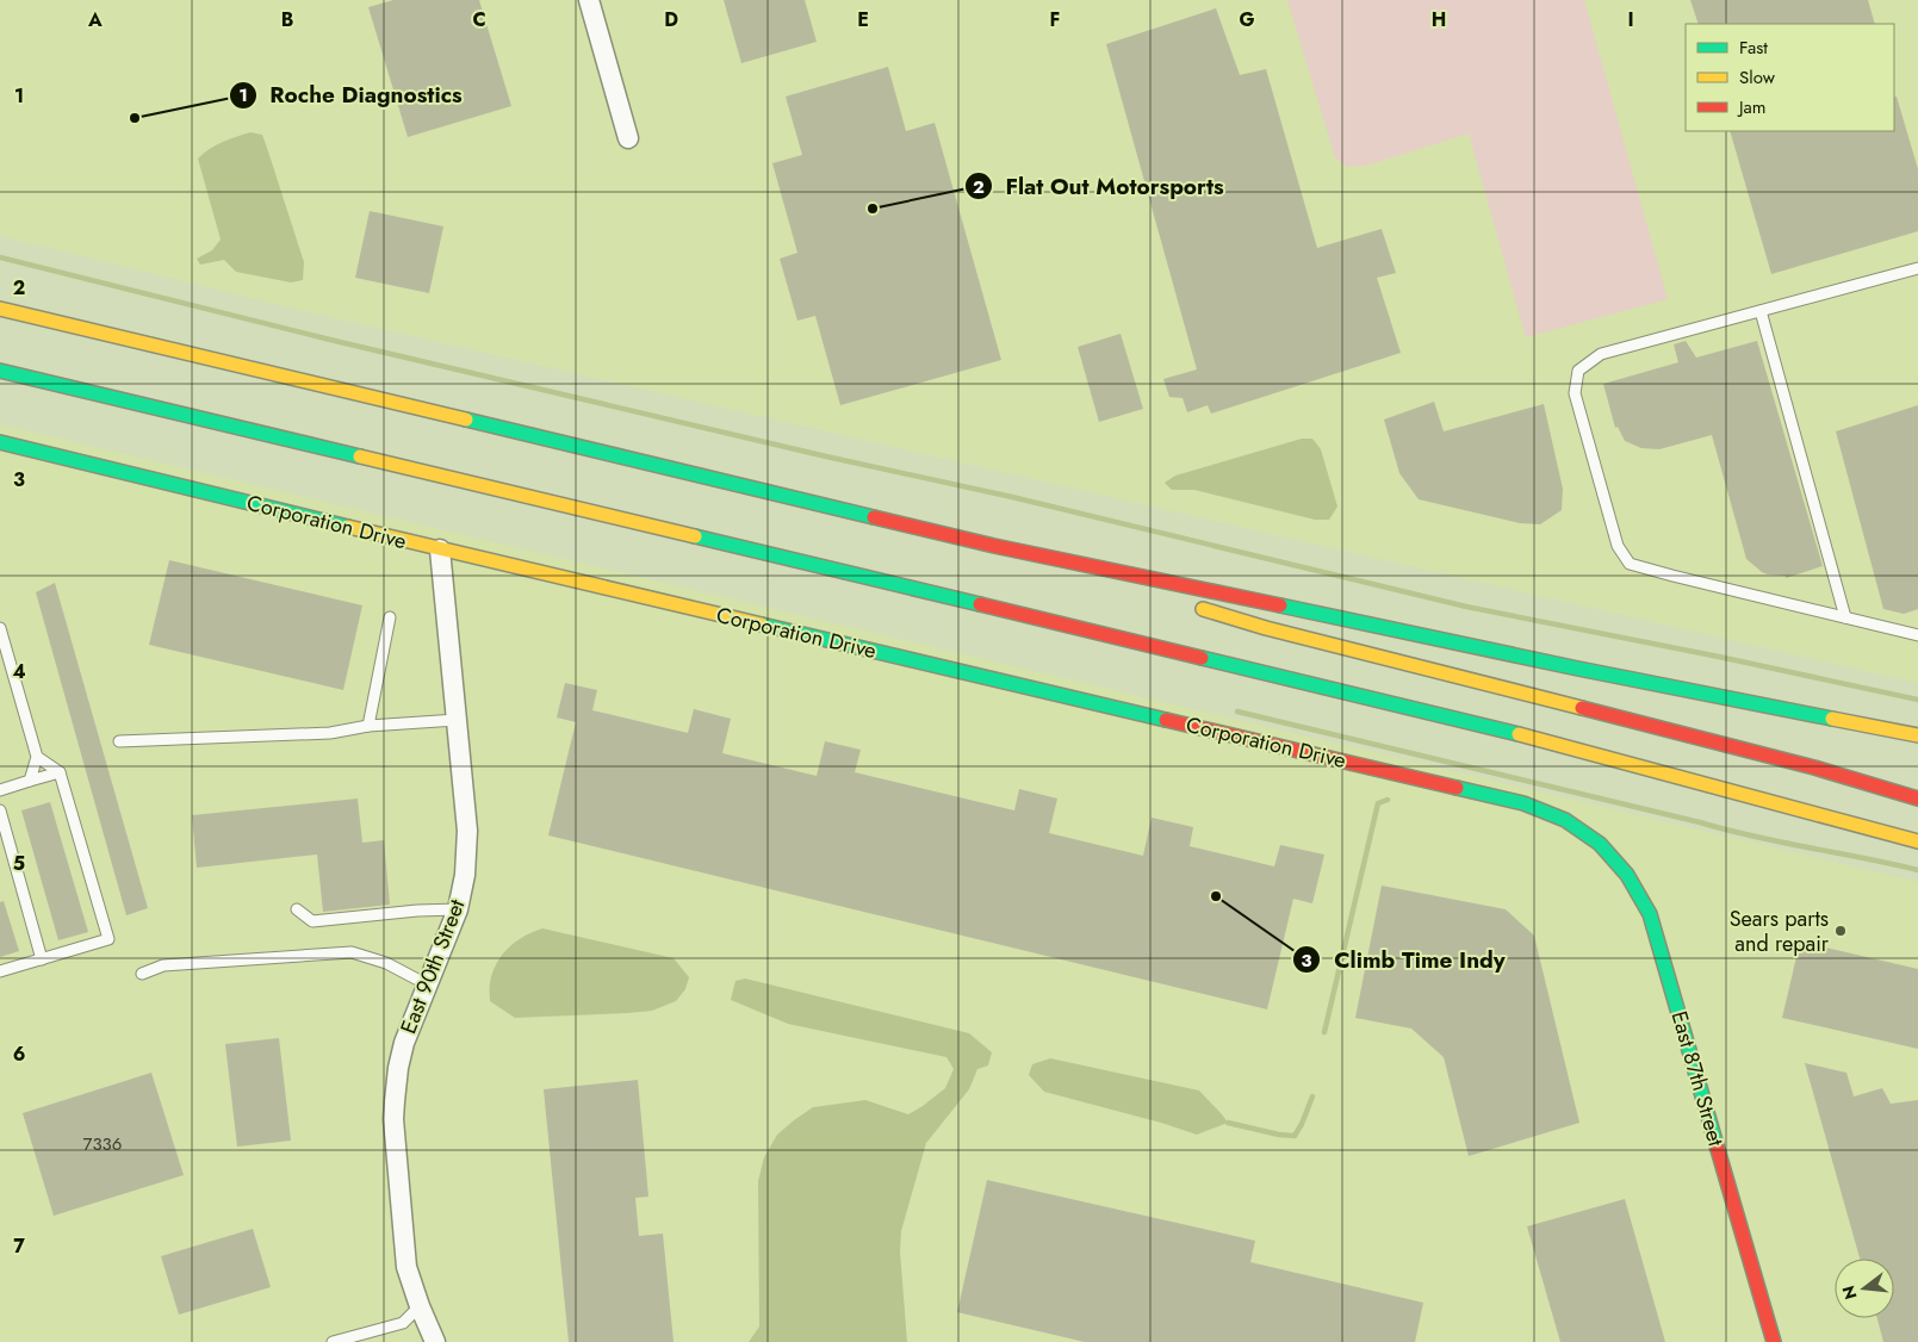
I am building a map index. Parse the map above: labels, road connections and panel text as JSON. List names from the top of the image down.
{
  "streets": {
    "main road": ["Corporation Drive", "East 87th Street"],
    "street": ["East 90th Street"]
  },
  "crossings": [
    ["Corporation Drive", "East 90th Street"],
    ["Corporation Drive", "East 87th Street"]
  ],
  "places": [
    "Roche Diagnostics",
    "Flat Out Motorsports",
    "Climb Time Indy",
    "Sears parts and repair"
  ],
  "house_numbers": ["7336"],
  "legend": ["Fast", "Slow", "Jam"],
  "north": "left",
  "grid": {
    "columns": [
      "A",
      "B",
      "C",
      "D",
      "E",
      "F",
      "G",
      "H",
      "I"
    ],
    "rows": [
      "1",
      "2",
      "3",
      "4",
      "5",
      "6",
      "7"
    ]
  }
}
